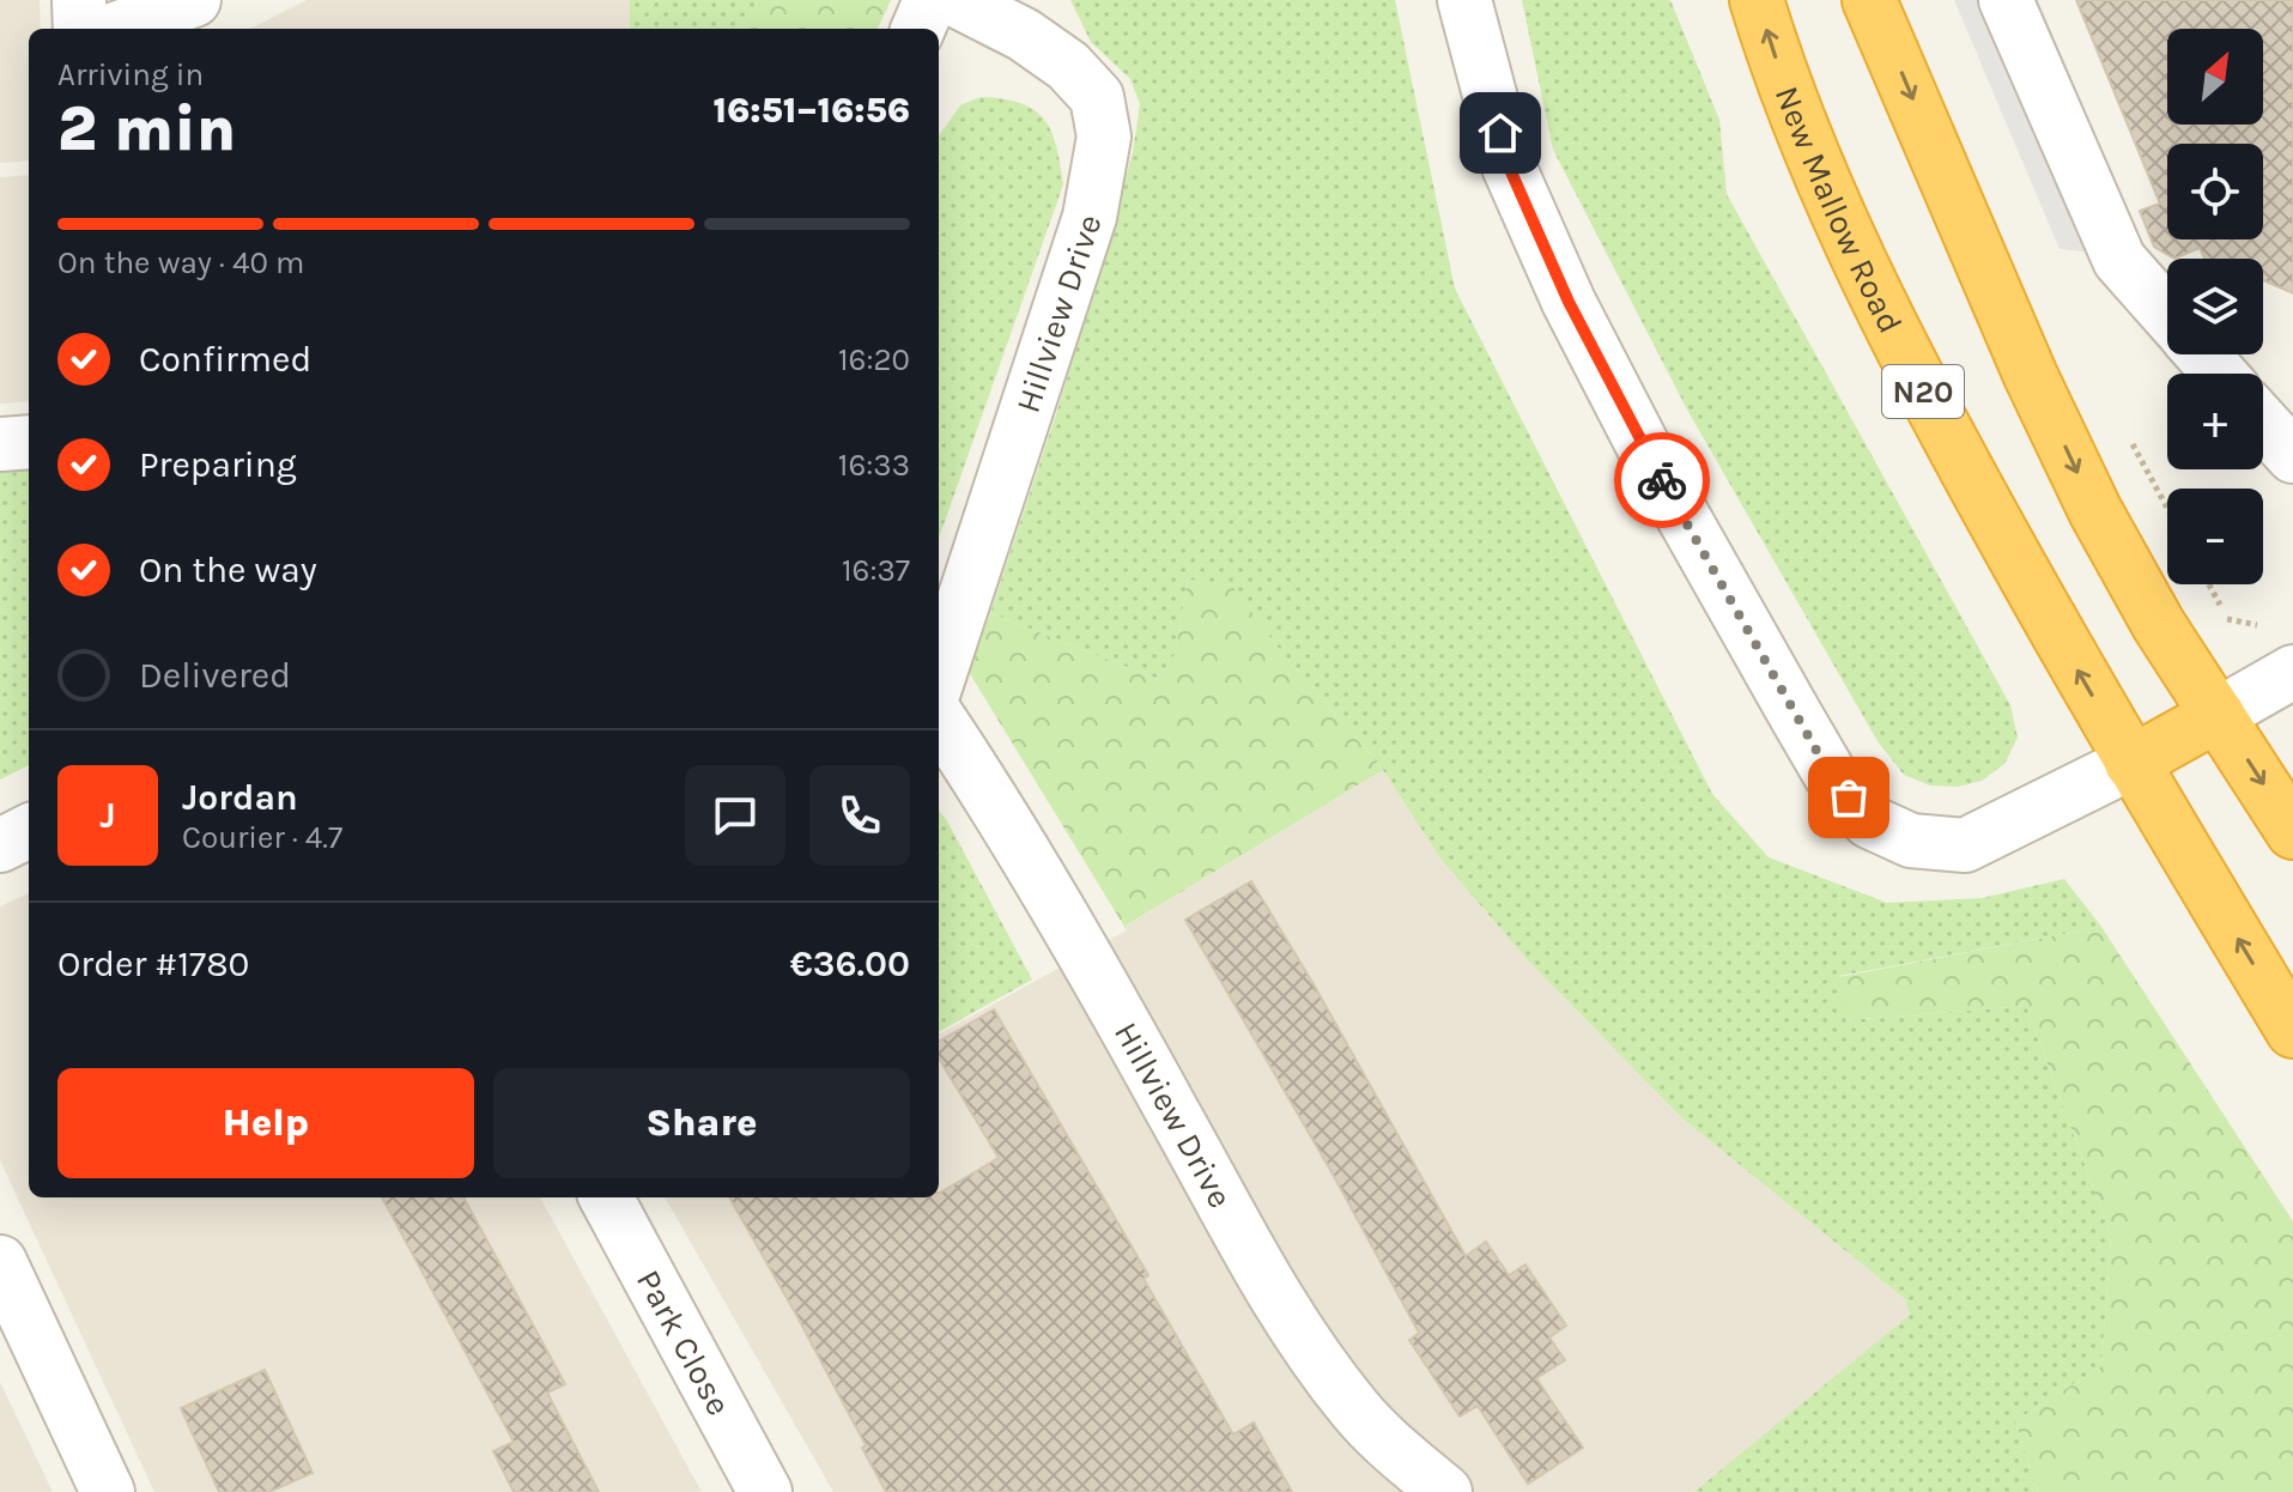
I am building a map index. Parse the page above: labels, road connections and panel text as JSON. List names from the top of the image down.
{
  "streets": {
    "highway": ["New Mallow Road", "N20"],
    "street": ["Hillview Drive", "Park Close"]
  },
  "crossings": [
    ["New Mallow Road", "N20"]
  ],
  "north": "top right",
  "page": {
    "map_buttons": ["+", "−"],
    "heading": ["2 min", "Arriving in", "16:51–16:56"],
    "panel": [
      "Jordan",
      "Courier · 4.7",
      "Order #1780",
      "€36.00"
    ],
    "bar": "On the way · 40 m",
    "list": [
      ["Confirmed", "16:20"],
      ["Preparing", "16:33"],
      ["On the way", "16:37"],
      "Delivered"
    ],
    "round": "J",
    "buttons": ["Help", "Share"]
  }
}
